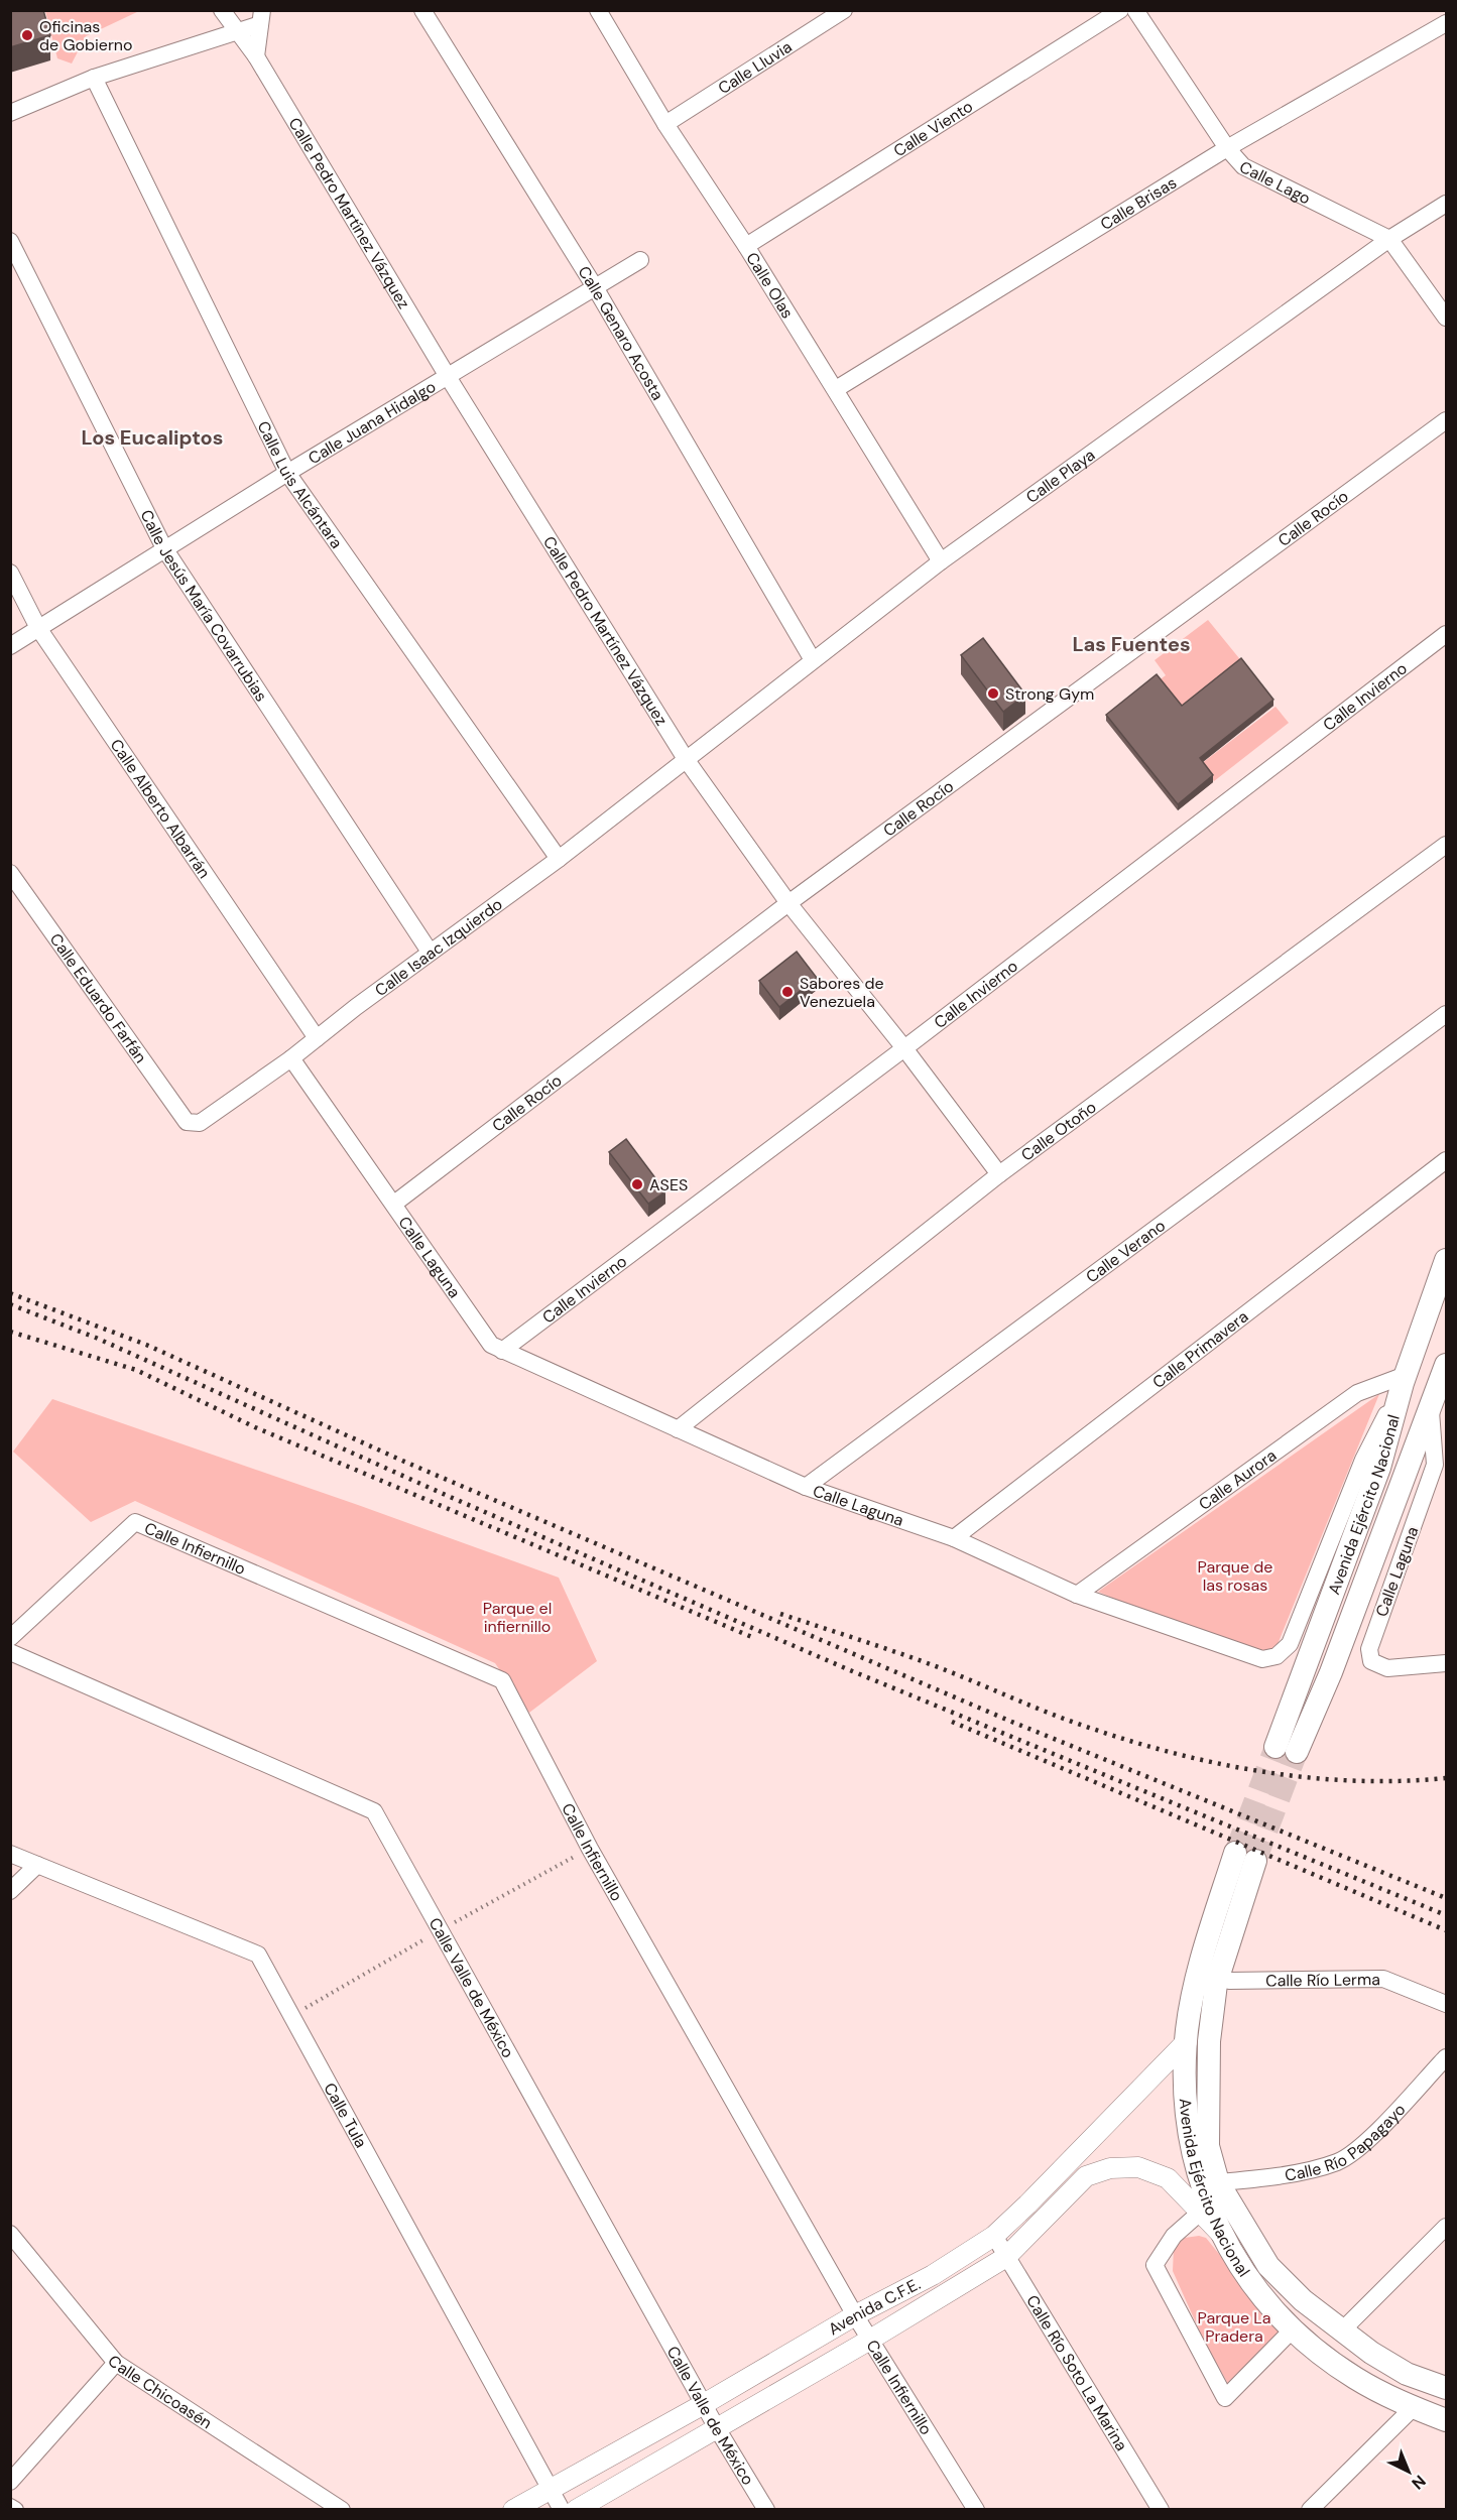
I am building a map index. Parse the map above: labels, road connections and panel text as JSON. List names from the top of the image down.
{
  "streets": {
    "main road": ["Avenida Ejército Nacional"],
    "street": [
      "Calle Lluvia",
      "Calle Viento",
      "Calle Lago",
      "Calle Brisas",
      "Calle Pedro Martínez Vázquez",
      "Calle Olas",
      "Calle Genaro Acosta",
      "Calle Juana Hidalgo",
      "Calle Playa",
      "Calle Luis Alcántara",
      "Calle Rocío",
      "Calle Jesús María Covarrubias",
      "Calle Invierno",
      "Calle Alberto Albarrán",
      "Calle Isaac Izquierdo",
      "Calle Eduardo Farfán",
      "Calle Otoño",
      "Calle Verano",
      "Calle Laguna",
      "Calle Primavera",
      "Calle Aurora",
      "Calle Infiernillo",
      "Calle Río Lerma",
      "Calle Valle de México",
      "Calle Tula",
      "Calle Río Papagayo",
      "Avenida C.F.E.",
      "Calle Río Soto La Marina",
      "Calle Chicoasén"
    ]
  },
  "crossings": [
    ["Calle Lluvia", "Calle Olas"],
    ["Calle Viento", "Calle Olas"],
    ["Calle Lago", "Calle Brisas"],
    ["Calle Lago", "Calle Playa"],
    ["Calle Brisas", "Calle Olas"],
    ["Calle Pedro Martínez Vázquez", "Calle Juana Hidalgo"],
    ["Calle Pedro Martínez Vázquez", "Calle Playa"],
    ["Calle Pedro Martínez Vázquez", "Calle Rocío"],
    ["Calle Pedro Martínez Vázquez", "Calle Invierno"],
    ["Calle Pedro Martínez Vázquez", "Calle Isaac Izquierdo"],
    ["Calle Pedro Martínez Vázquez", "Calle Otoño"],
    ["Calle Olas", "Calle Playa"],
    ["Calle Genaro Acosta", "Calle Juana Hidalgo"],
    ["Calle Genaro Acosta", "Calle Playa"],
    ["Calle Juana Hidalgo", "Calle Luis Alcántara"],
    ["Calle Juana Hidalgo", "Calle Jesús María Covarrubias"],
    ["Calle Juana Hidalgo", "Calle Alberto Albarrán"],
    ["Calle Playa", "Calle Isaac Izquierdo"],
    ["Calle Luis Alcántara", "Calle Isaac Izquierdo"],
    ["Calle Rocío", "Calle Laguna"],
    ["Calle Jesús María Covarrubias", "Calle Isaac Izquierdo"],
    ["Calle Invierno", "Calle Laguna"],
    ["Calle Alberto Albarrán", "Calle Isaac Izquierdo"],
    ["Calle Isaac Izquierdo", "Calle Eduardo Farfán"],
    ["Calle Isaac Izquierdo", "Calle Laguna"],
    ["Calle Otoño", "Calle Laguna"],
    ["Calle Verano", "Calle Laguna"],
    ["Calle Laguna", "Calle Primavera"],
    ["Calle Laguna", "Calle Aurora"],
    ["Calle Laguna", "Avenida Ejército Nacional"],
    ["Calle Aurora", "Avenida Ejército Nacional"],
    ["Avenida Ejército Nacional", "Calle Río Papagayo"],
    ["Avenida Ejército Nacional", "Avenida C.F.E."],
    ["Calle Infiernillo", "Avenida C.F.E."],
    ["Calle Valle de México", "Avenida C.F.E."],
    ["Calle Tula", "Avenida C.F.E."],
    ["Avenida C.F.E.", "Calle Río Soto La Marina"]
  ],
  "districts": ["Los Eucaliptos", "Las Fuentes"],
  "parks": ["Parque de las rosas", "Parque el infiernillo", "Parque La Pradera"],
  "places": [
    "Oficinas de Gobierno",
    "Strong Gym",
    "Sabores de Venezuela",
    "ASES"
  ],
  "north": "bottom right"
}
